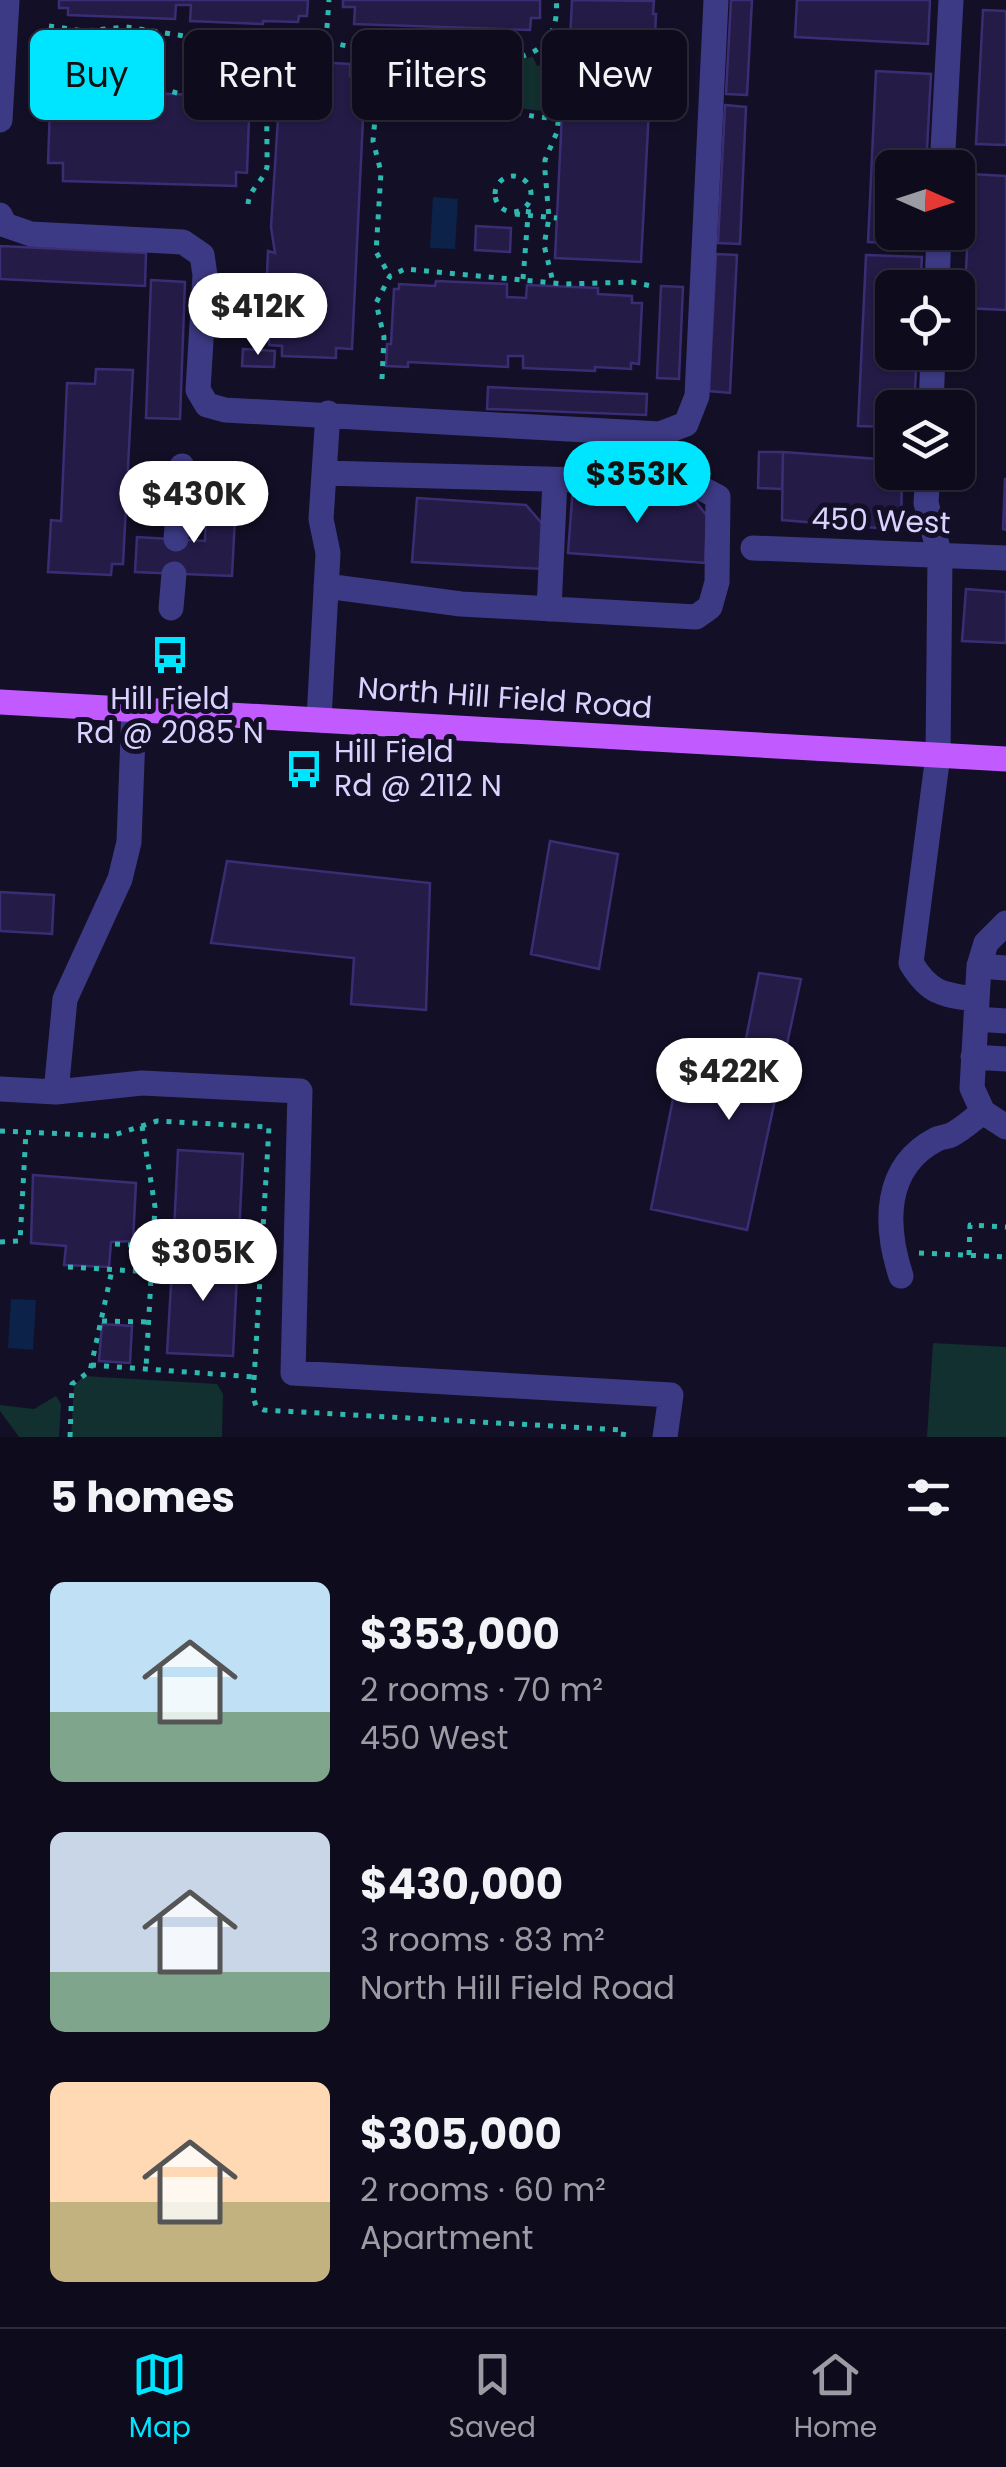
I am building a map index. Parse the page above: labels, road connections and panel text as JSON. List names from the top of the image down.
{
  "streets": {
    "main road": ["North Hill Field Road"],
    "street": ["450 West"]
  },
  "places": {
    "bus stop": ["Hill Field Rd @ 2085 N", "Hill Field Rd @ 2112 N"]
  },
  "north": "right",
  "page": {
    "chip": [
      "Buy",
      "Rent",
      "Filters",
      "New"
    ],
    "price": [
      "$412K",
      "$353K",
      "$430K",
      "$422K",
      "$305K"
    ],
    "heading": "5 homes",
    "list": [
      {
        "name": "$353,000",
        "note": "2 rooms · 70 m² · 450 West"
      },
      {
        "name": "$430,000",
        "note": "3 rooms · 83 m² · North Hill Field Road"
      },
      {
        "name": "$305,000",
        "note": "2 rooms · 60 m² · Apartment"
      }
    ],
    "tabs": ["Map", "Saved", "Home"]
  }
}
